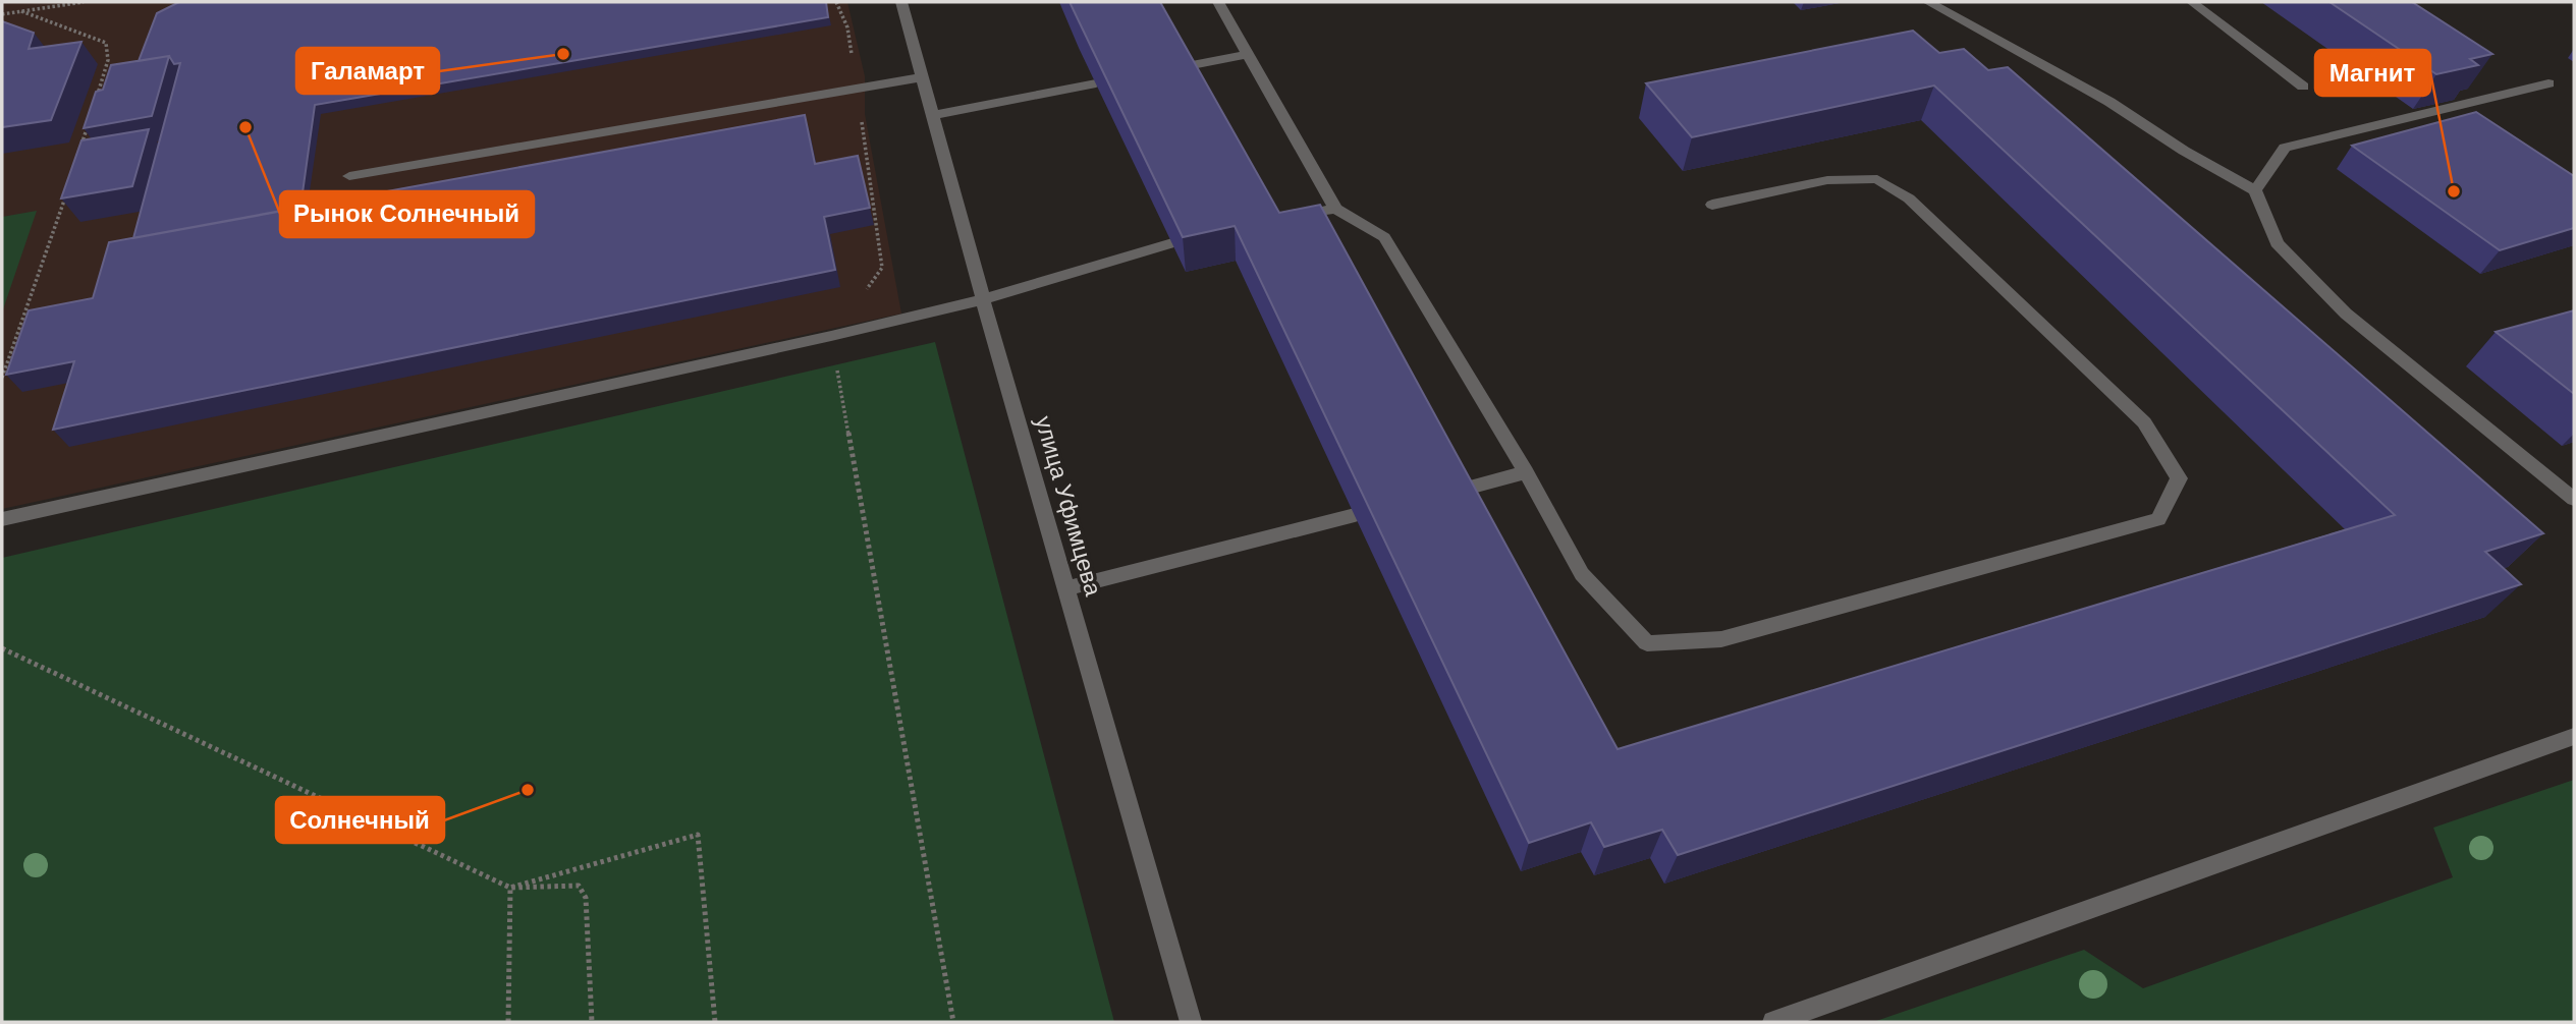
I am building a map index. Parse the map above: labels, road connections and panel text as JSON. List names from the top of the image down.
{
  "streets": {
    "street": ["улица Уфимцева"]
  },
  "places": [
    "Галамарт",
    "Рынок Солнечный",
    "Магнит",
    "Солнечный"
  ]
}
